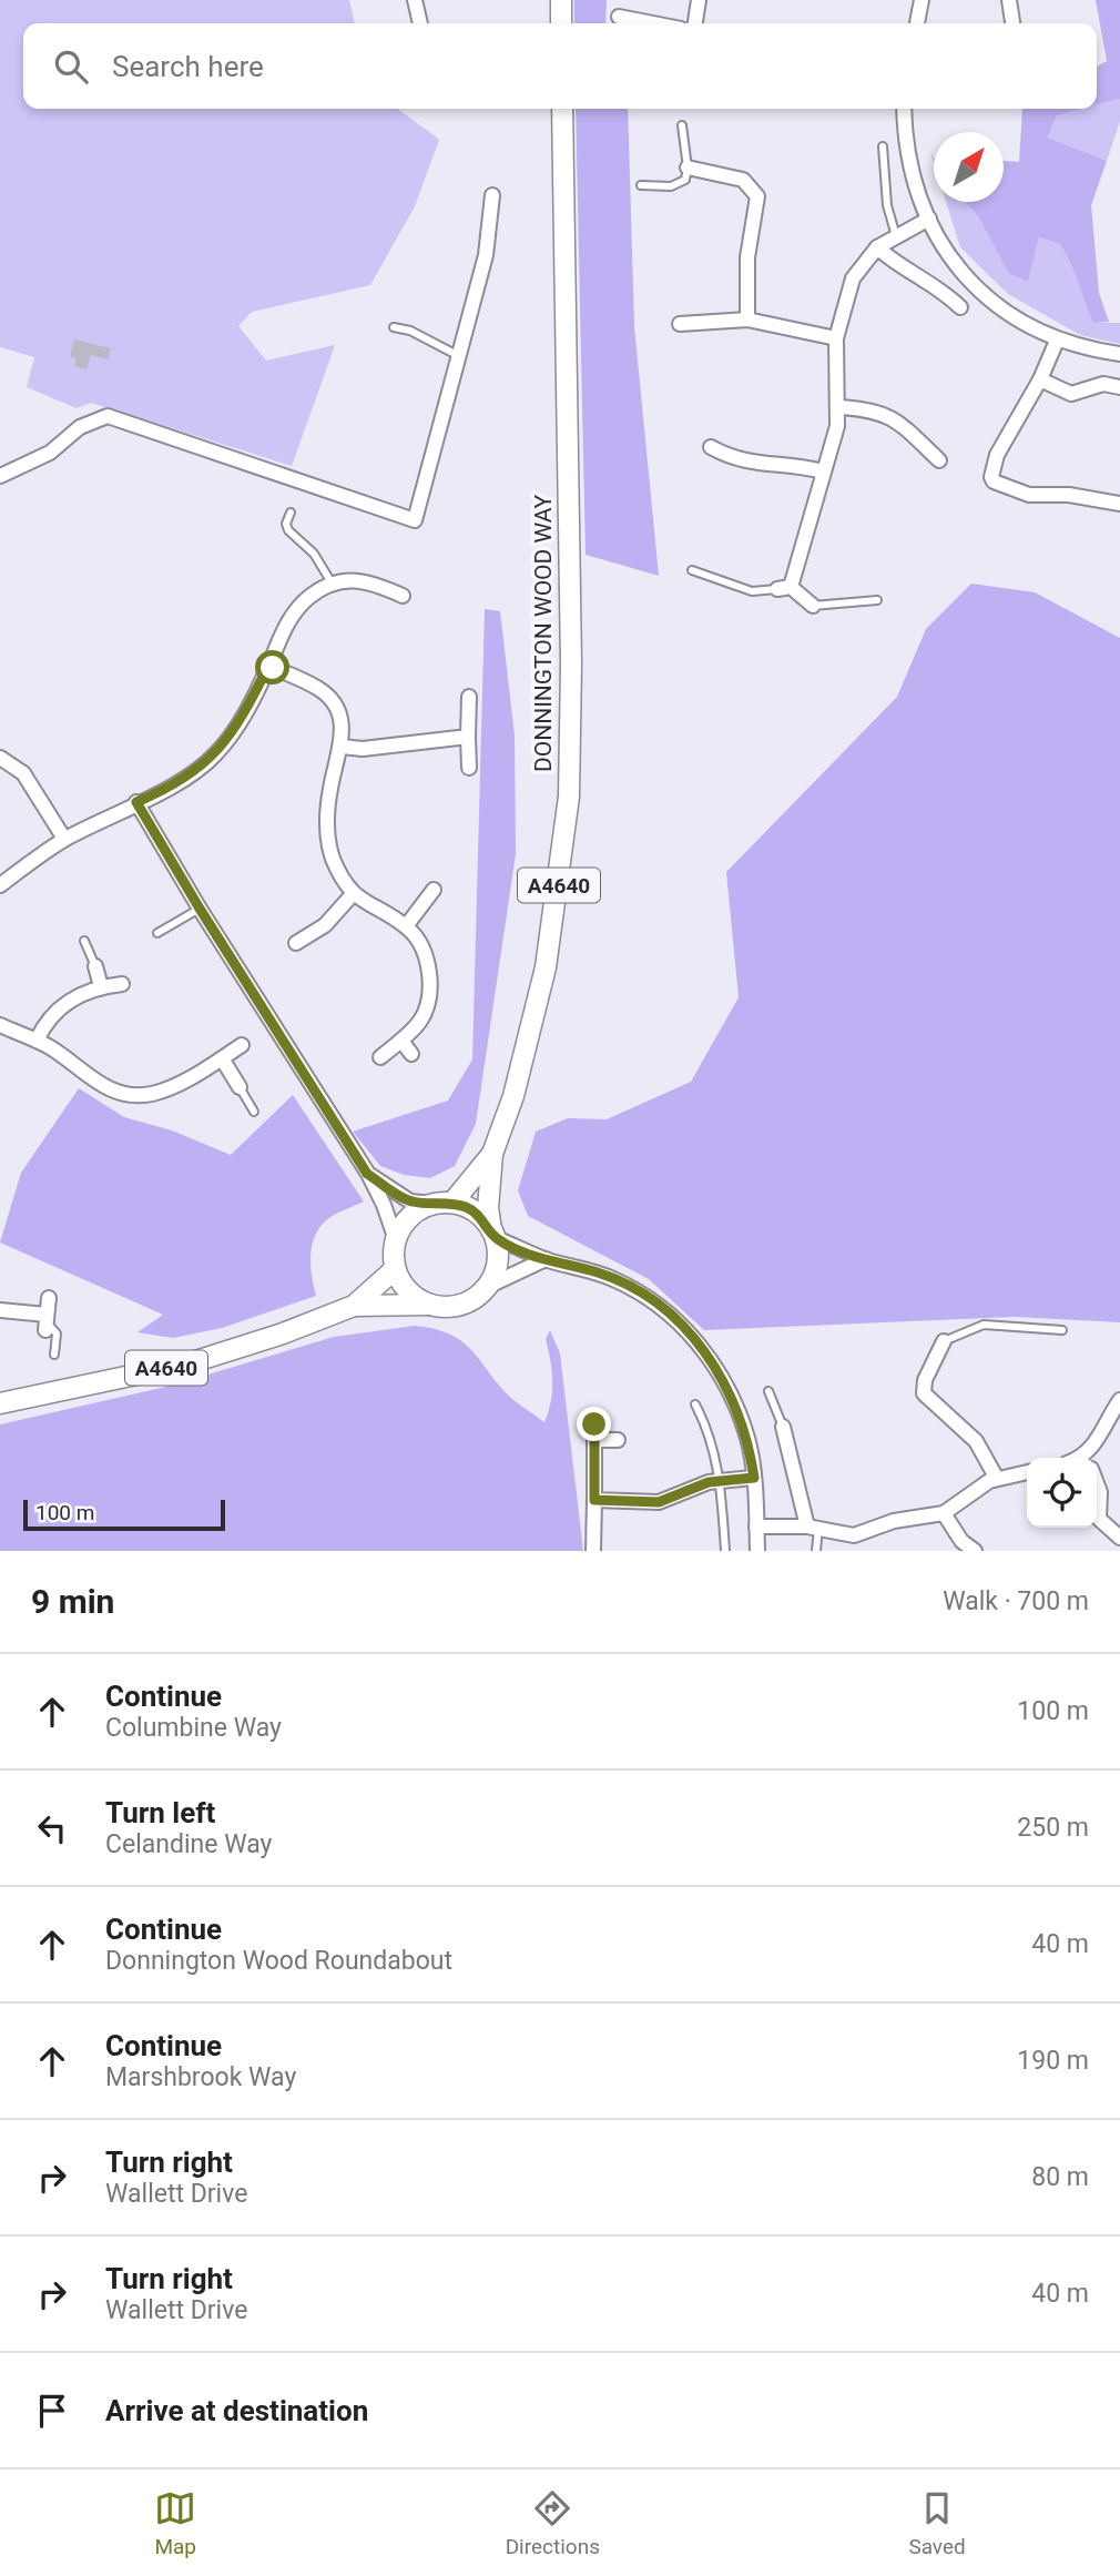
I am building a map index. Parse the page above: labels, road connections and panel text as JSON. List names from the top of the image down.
{
  "streets": {
    "main road": ["DONNINGTON WOOD WAY", "A4640"]
  },
  "crossings": [
    ["DONNINGTON WOOD WAY", "A4640"]
  ],
  "scale_bar": "100 m",
  "north": "top right",
  "page": {
    "search": "Search here",
    "scale": "100 m",
    "heading": ["9 min", "Walk · 700 m"],
    "list": [
      ["Continue", "Columbine Way", "100 m"],
      ["Turn left", "Celandine Way", "250 m"],
      ["Continue", "Donnington Wood Roundabout", "40 m"],
      ["Continue", "Marshbrook Way", "190 m"],
      ["Turn right", "Wallett Drive", "80 m"],
      ["Turn right", "Wallett Drive", "40 m"],
      "Arrive at destination"
    ],
    "nav": ["Map", "Directions", "Saved"]
  }
}
